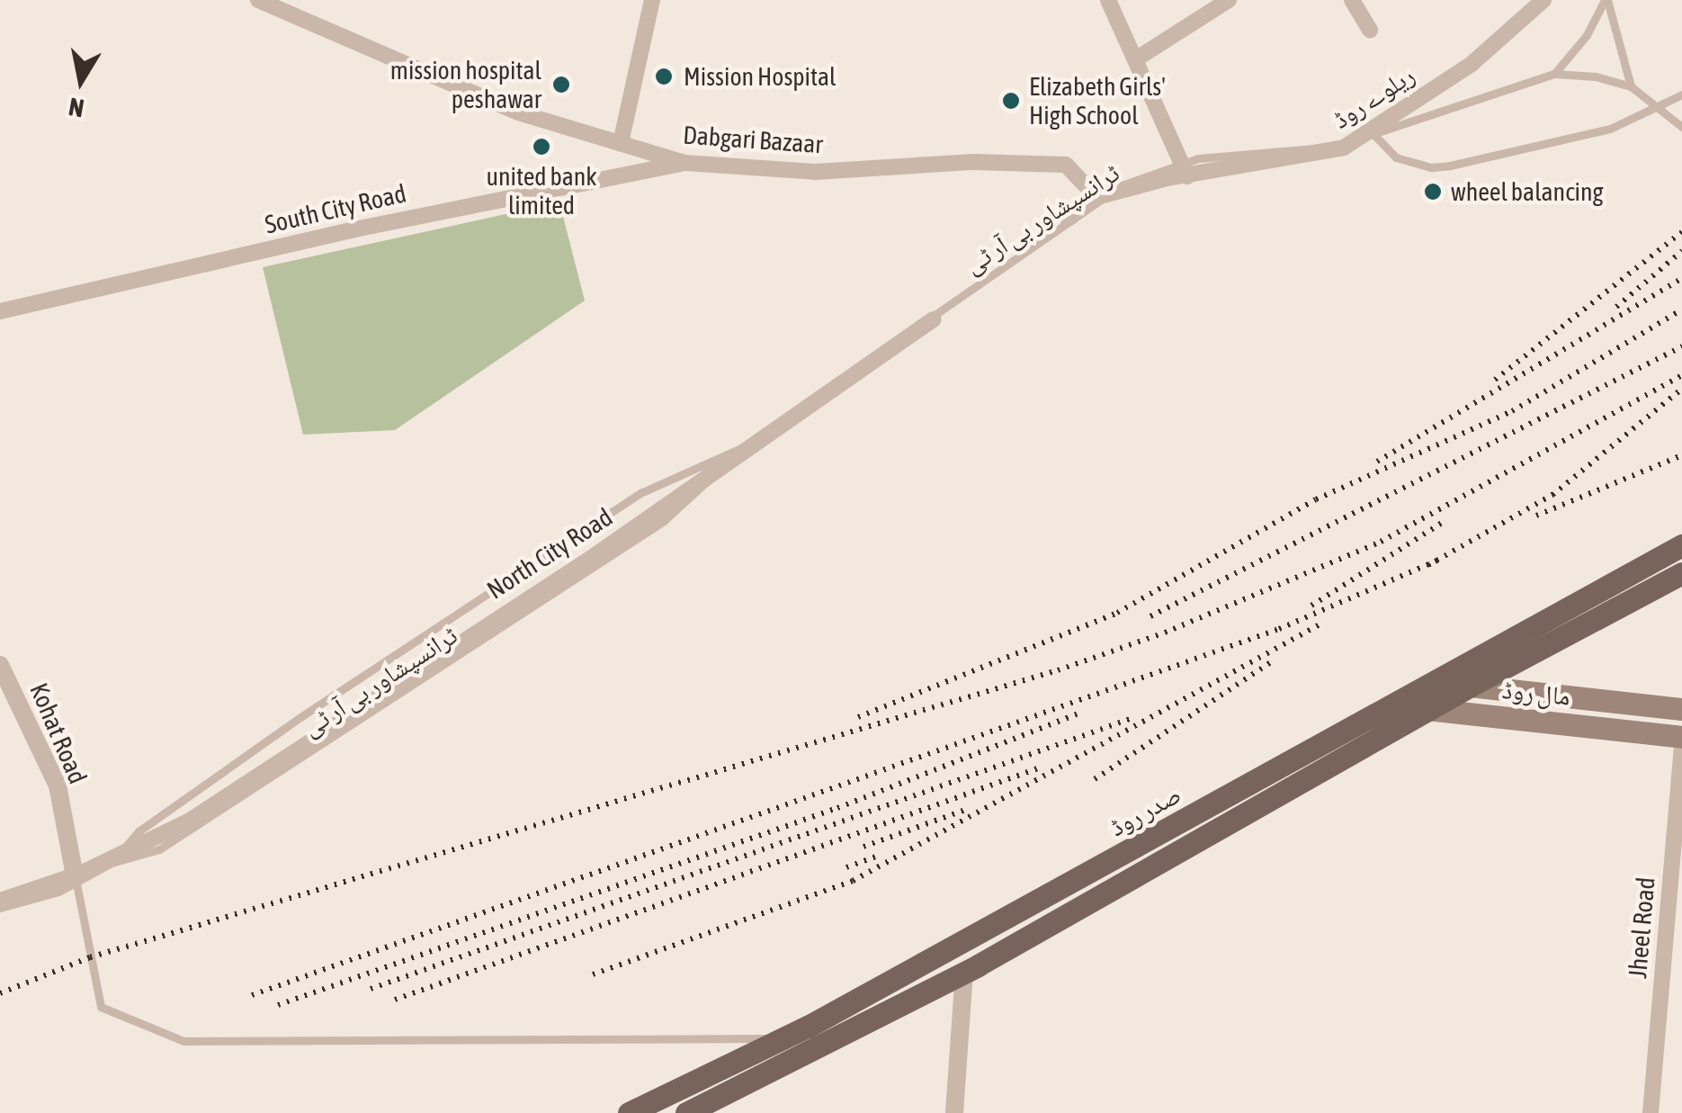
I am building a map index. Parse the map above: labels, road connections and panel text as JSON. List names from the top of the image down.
{
  "streets": {
    "main road": ["مال روڈ", "صدر روڈ"],
    "street": [
      "ریلوے روڈ",
      "Dabgari Bazaar",
      "South City Road",
      "North City Road",
      "Kohat Road",
      "Jheel Road"
    ],
    "lane": ["ٹرانسپشاور بی آر ٹی"]
  },
  "crossings": [
    ["ریلوے روڈ", "Dabgari Bazaar"],
    ["ریلوے روڈ", "North City Road"],
    ["Dabgari Bazaar", "South City Road"],
    ["Dabgari Bazaar", "North City Road"],
    ["ٹرانسپشاور بی آر ٹی", "North City Road"],
    ["North City Road", "Kohat Road"],
    ["مال روڈ", "صدر روڈ"]
  ],
  "places": [
    "Mission Hospital",
    "mission hospital peshawar",
    "Elizabeth Girls' High School",
    "united bank limited",
    "wheel balancing"
  ],
  "north": "bottom"
}
